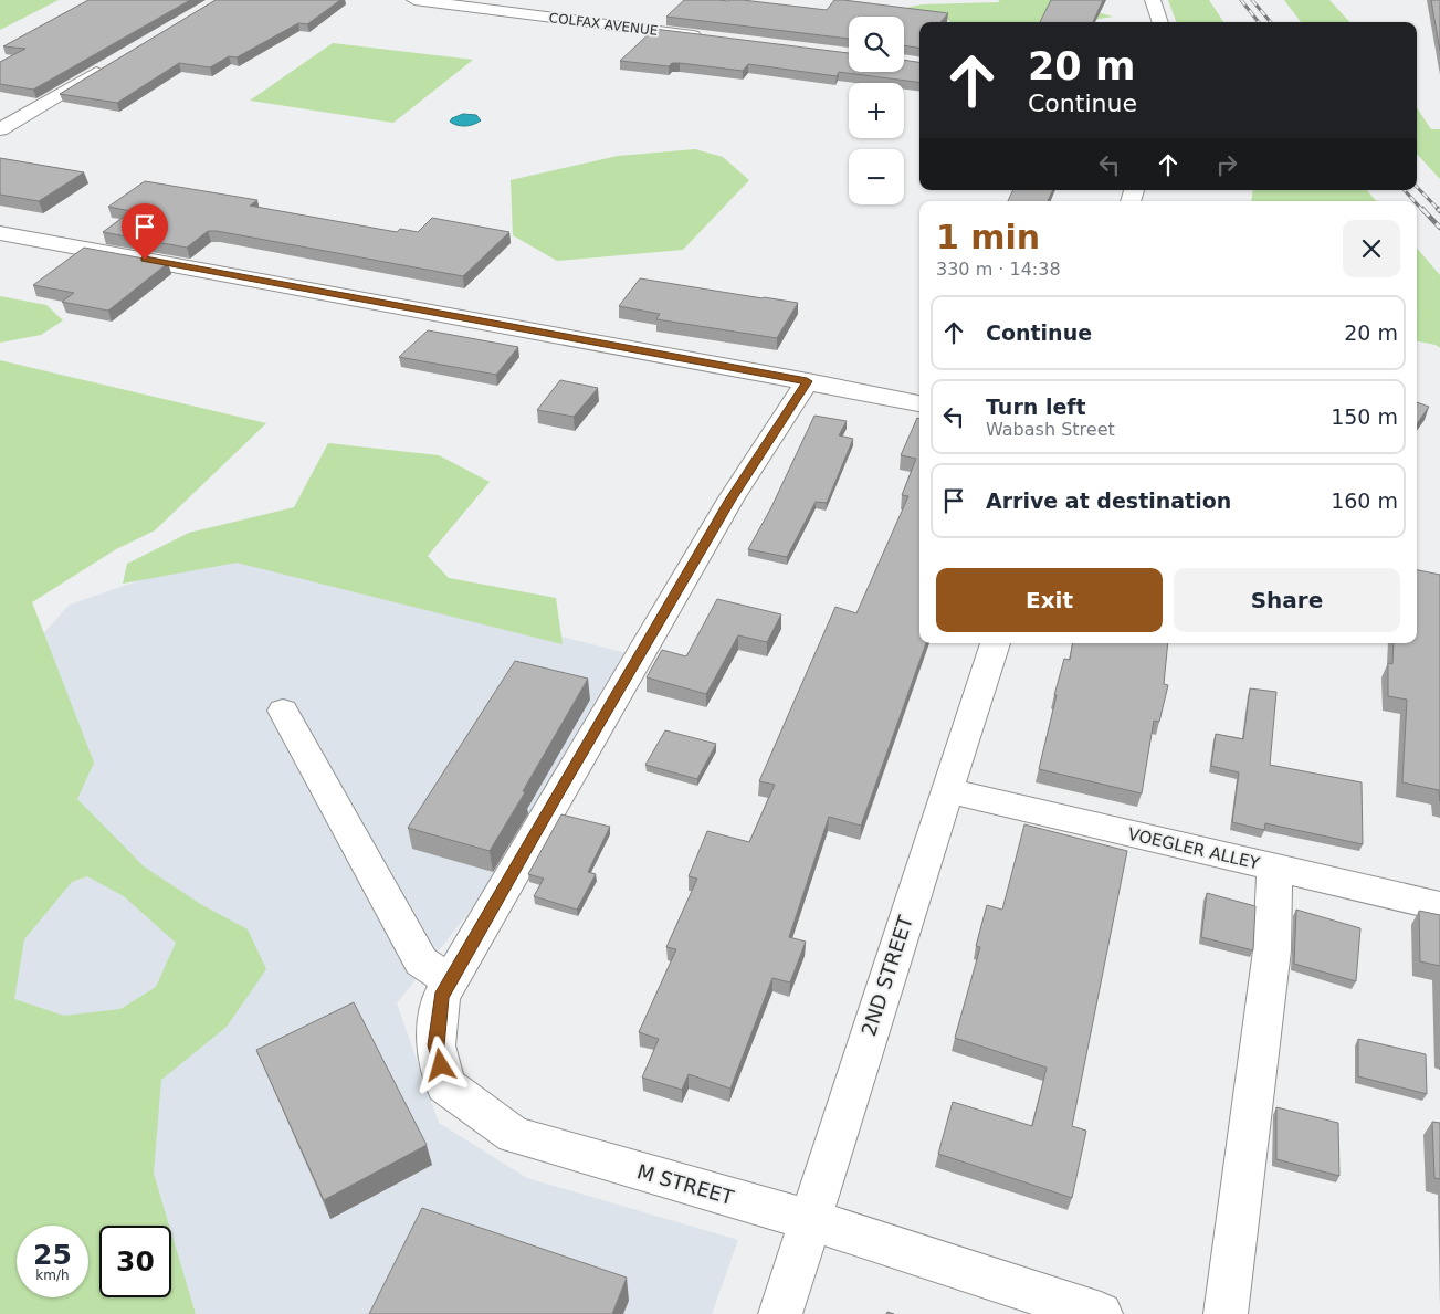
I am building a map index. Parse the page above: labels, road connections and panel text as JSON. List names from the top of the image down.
{
  "streets": {
    "street": [
      "COLFAX AVENUE",
      "VOEGLER ALLEY",
      "2ND STREET",
      "M STREET"
    ]
  },
  "crossings": [
    ["VOEGLER ALLEY", "2ND STREET"],
    ["2ND STREET", "M STREET"]
  ],
  "page": {
    "map_buttons": ["+", "−"],
    "turn": ["20 m", "Continue"],
    "heading": ["1 min", "330 m · 14:38"],
    "list": [
      {
        "name": "Continue",
        "value": "20 m"
      },
      {
        "name": "Turn left",
        "note": "Wabash Street",
        "value": "150 m"
      },
      {
        "name": "Arrive at destination",
        "value": "160 m"
      }
    ],
    "buttons": ["Exit", "Share"],
    "speed": "25 km/h",
    "limit": "30"
  }
}
